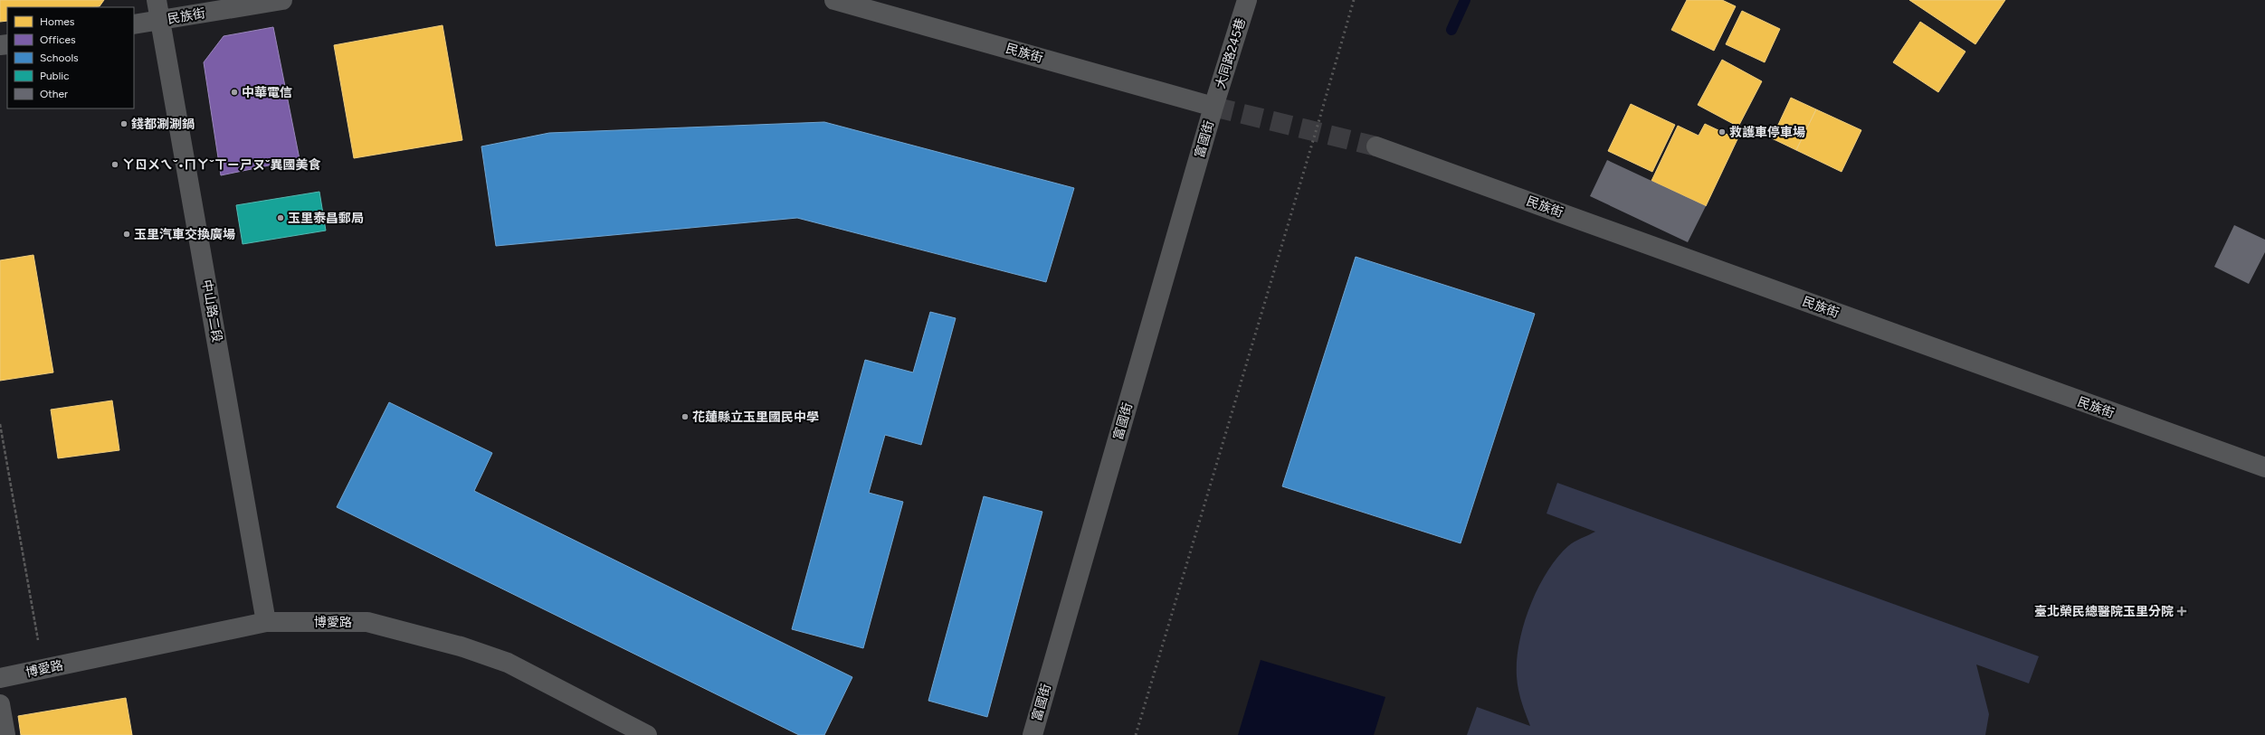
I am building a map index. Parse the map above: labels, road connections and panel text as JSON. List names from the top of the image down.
{
  "streets": {
    "street": [
      "民族街",
      "大同路245巷",
      "富國街",
      "中山路二段",
      "博愛路"
    ]
  },
  "crossings": [
    ["民族街", "大同路245巷"],
    ["民族街", "富國街"],
    ["民族街", "中山路二段"],
    ["大同路245巷", "富國街"],
    ["中山路二段", "博愛路"]
  ],
  "places": {
    "other": [
      "中華電信",
      "錢都涮涮鍋",
      "救護車停車場",
      "ㄚㄖㄨㄟˇ•ㄇㄚˇㄒㄧㄕㄡˇ異國美食",
      "玉里泰昌郵局",
      "玉里汽車交換廣場",
      "花蓮縣立玉里國民中學"
    ],
    "health": ["臺北榮民總醫院玉里分院"]
  },
  "legend": [
    "Homes",
    "Offices",
    "Schools",
    "Public",
    "Other"
  ]
}
